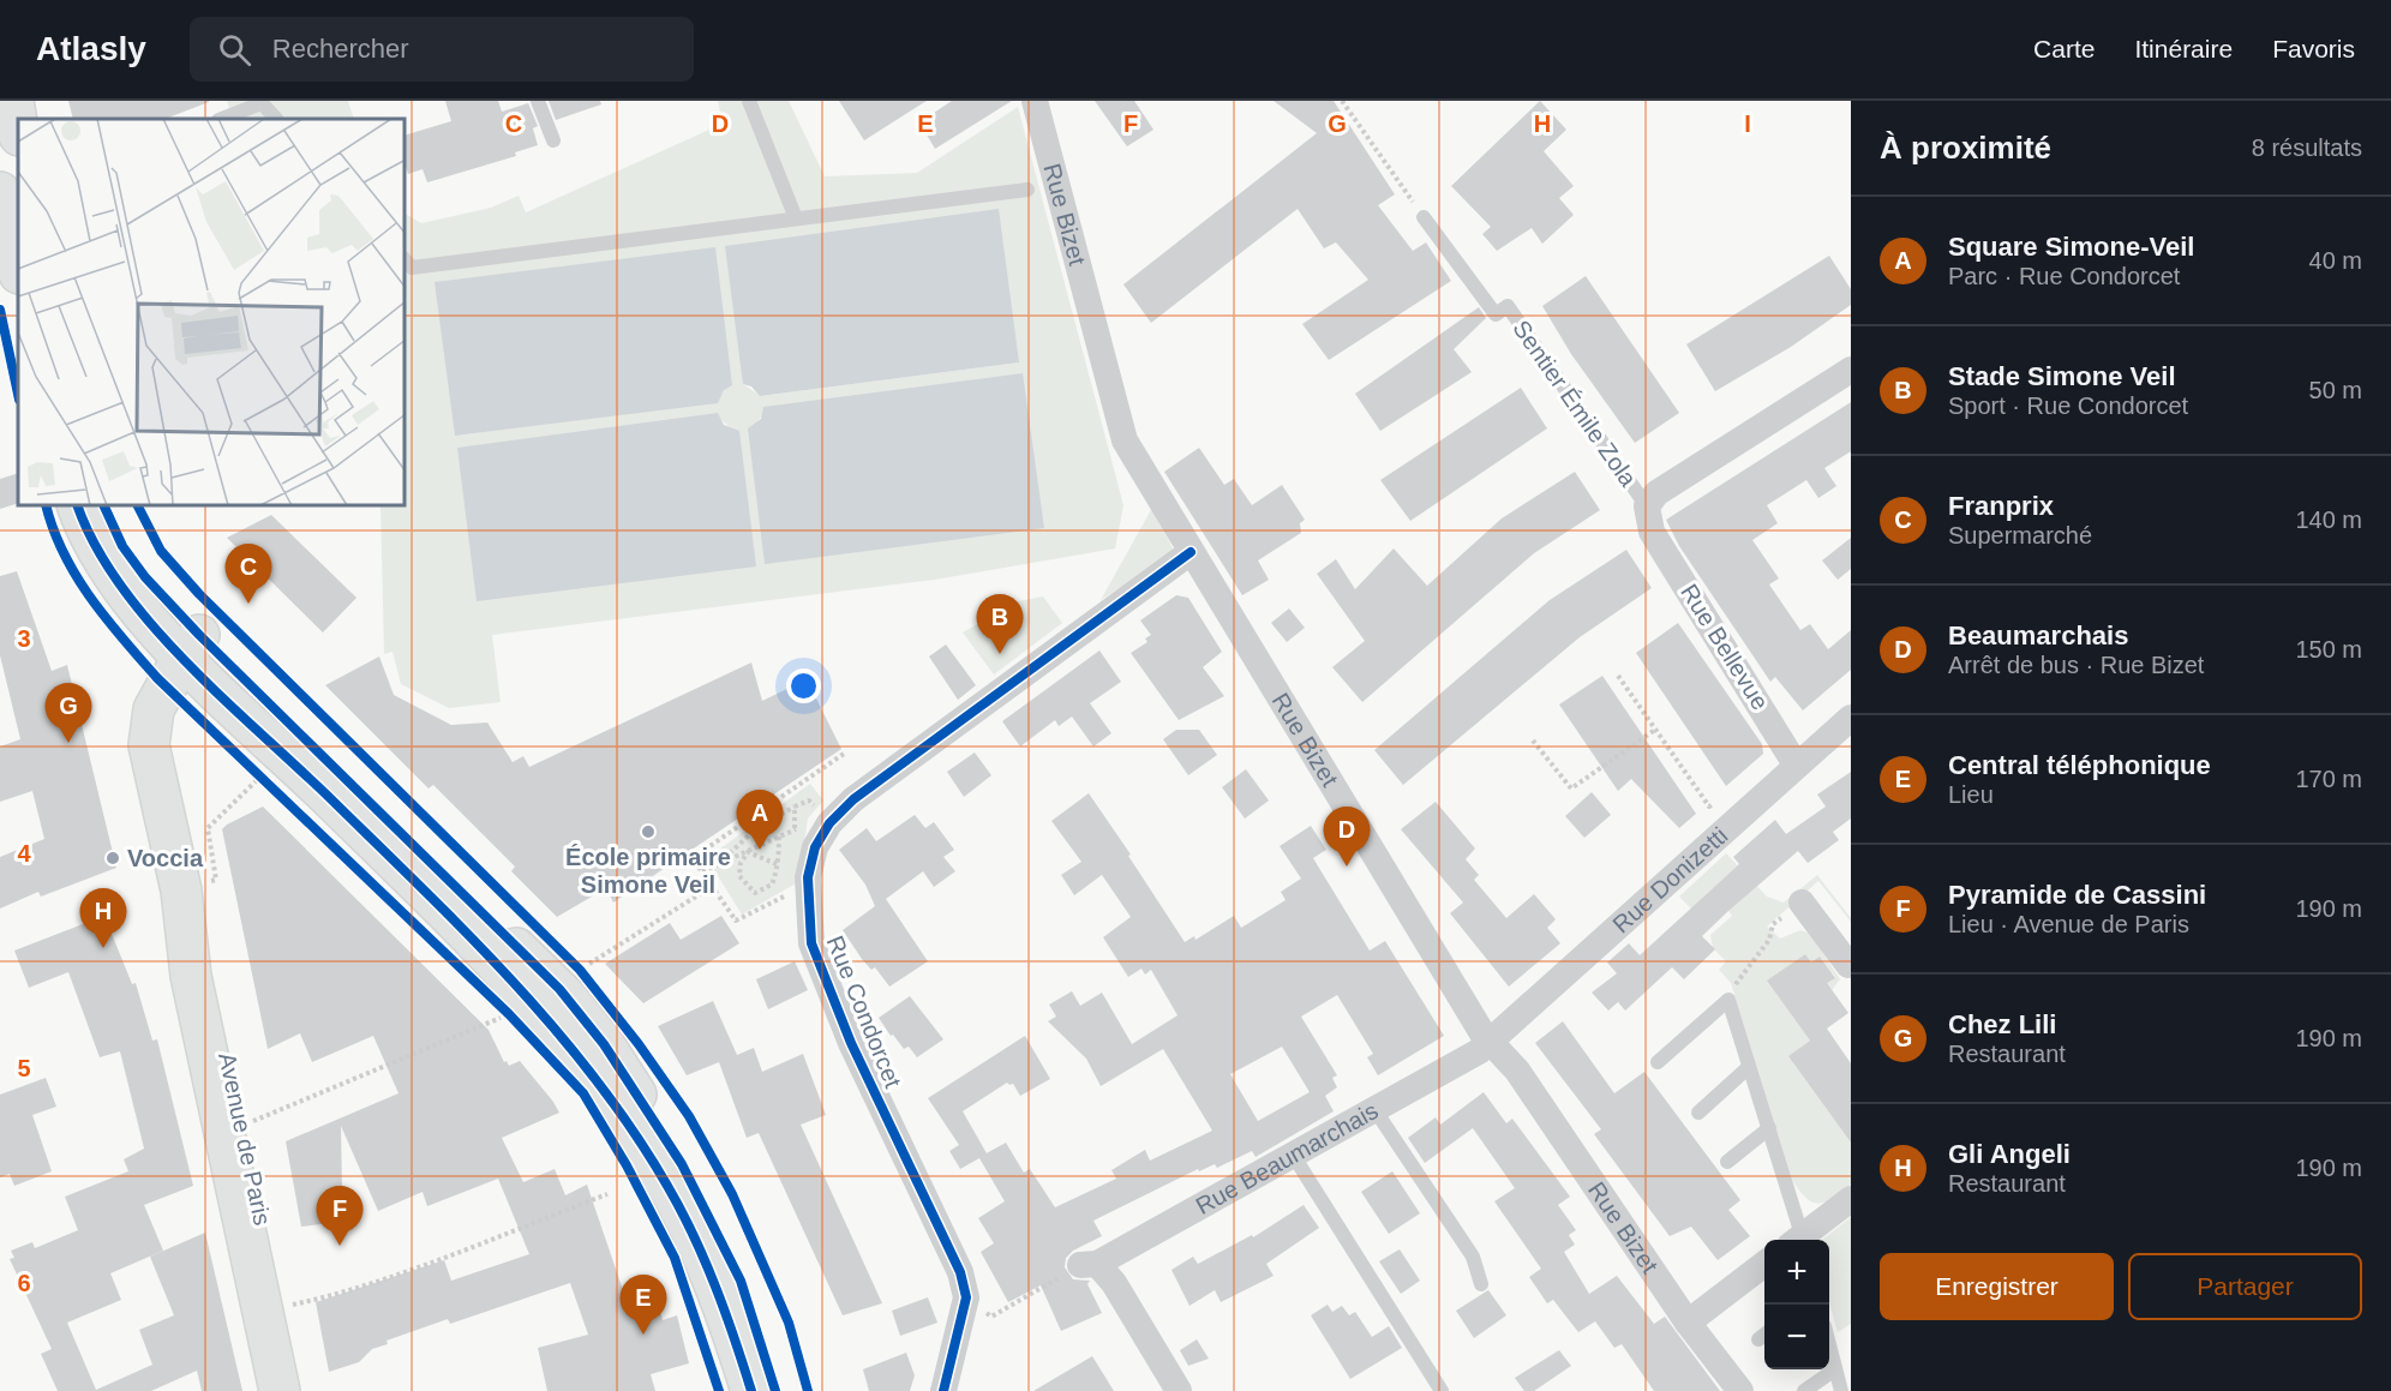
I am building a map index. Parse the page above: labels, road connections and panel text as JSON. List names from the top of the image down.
{
  "streets": {
    "main road": ["Avenue de Paris"],
    "street": [
      "Rue Bizet",
      "Rue Bellevue",
      "Rue Donizetti",
      "Rue Condorcet",
      "Rue Beaumarchais"
    ],
    "lane": ["Sentier Émile Zola"]
  },
  "crossings": [
    ["Rue Bizet", "Rue Donizetti"],
    ["Rue Bizet", "Rue Condorcet"],
    ["Rue Bizet", "Rue Beaumarchais"],
    ["Sentier Émile Zola", "Rue Bellevue"],
    ["Rue Bellevue", "Rue Donizetti"],
    ["Rue Donizetti", "Rue Beaumarchais"]
  ],
  "places": ["École primaire Simone Veil", "Voccia"],
  "page": {
    "header": "Atlasly",
    "search": "Rechercher",
    "nav": ["Carte", "Itinéraire", "Favoris"],
    "heading": ["À proximité", "8 résultats"],
    "list": [
      {
        "mark": "A",
        "name": "Square Simone-Veil",
        "note": "Parc · Rue Condorcet",
        "value": "40 m"
      },
      {
        "mark": "B",
        "name": "Stade Simone Veil",
        "note": "Sport · Rue Condorcet",
        "value": "50 m"
      },
      {
        "mark": "C",
        "name": "Franprix",
        "note": "Supermarché",
        "value": "140 m"
      },
      {
        "mark": "D",
        "name": "Beaumarchais",
        "note": "Arrêt de bus · Rue Bizet",
        "value": "150 m"
      },
      {
        "mark": "E",
        "name": "Central téléphonique",
        "note": "Lieu",
        "value": "170 m"
      },
      {
        "mark": "F",
        "name": "Pyramide de Cassini",
        "note": "Lieu · Avenue de Paris",
        "value": "190 m"
      },
      {
        "mark": "G",
        "name": "Chez Lili",
        "note": "Restaurant",
        "value": "190 m"
      },
      {
        "mark": "H",
        "name": "Gli Angeli",
        "note": "Restaurant",
        "value": "190 m"
      }
    ],
    "pins": [
      "C",
      "B",
      "G",
      "A",
      "D",
      "H",
      "F",
      "E"
    ],
    "buttons": ["Enregistrer", "Partager"],
    "map_buttons": ["+", "−"]
  },
  "grid": {
    "columns": [
      "C",
      "D",
      "E",
      "F",
      "G",
      "H",
      "I"
    ],
    "rows": [
      "3",
      "4",
      "5",
      "6"
    ]
  }
}
